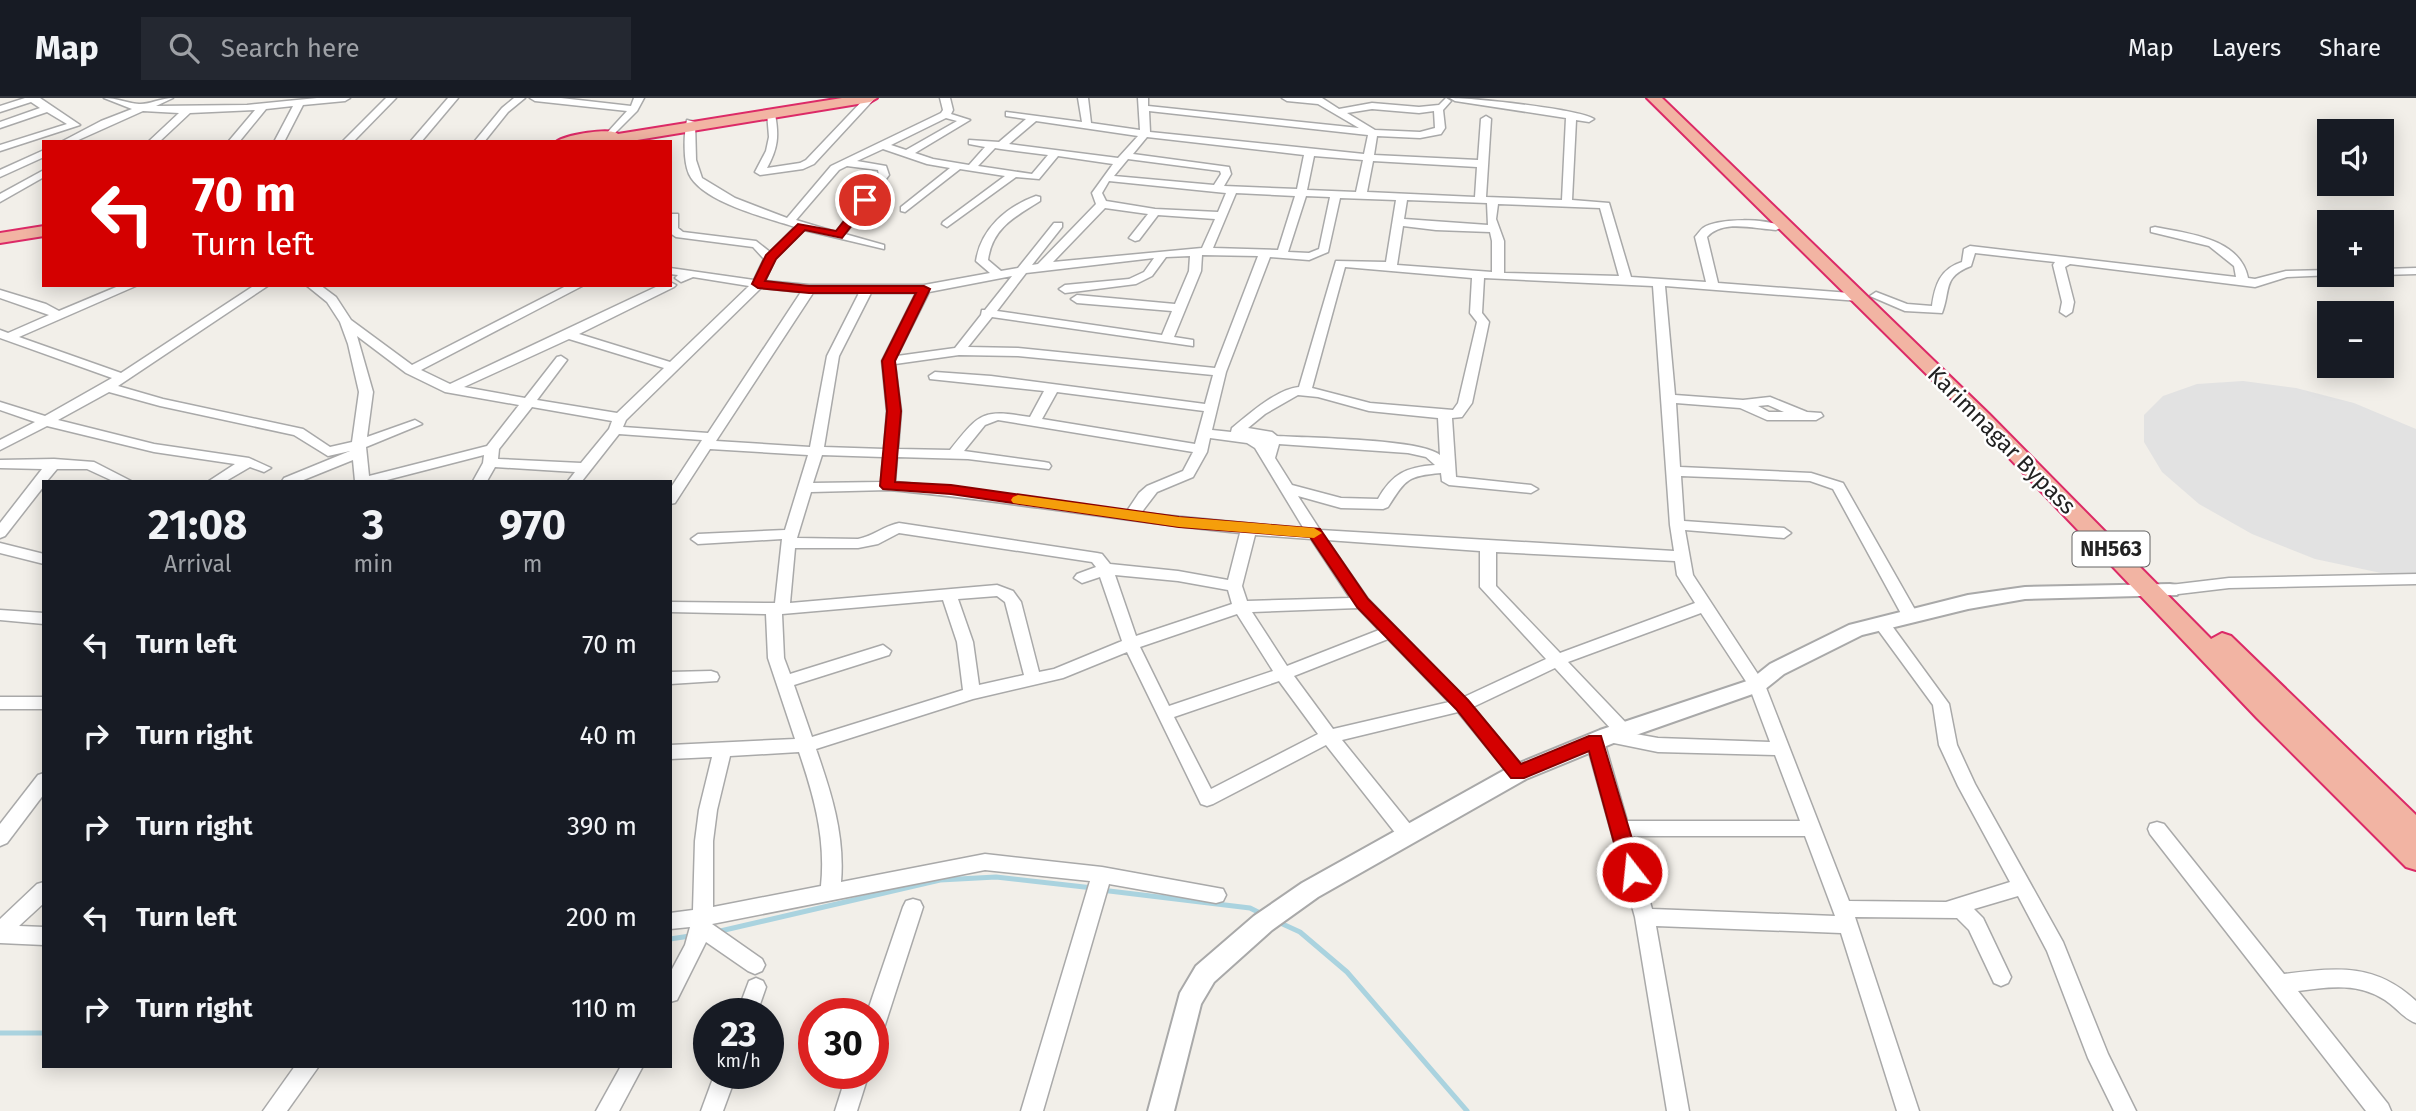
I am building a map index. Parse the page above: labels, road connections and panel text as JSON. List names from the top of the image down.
{
  "streets": {
    "highway": ["Karimnagar Bypass", "NH563"]
  },
  "crossings": [
    ["Karimnagar Bypass", "NH563"]
  ],
  "page": {
    "header": "Map",
    "search": "Search here",
    "nav": ["Map", "Layers", "Share"],
    "map_buttons": ["+", "−"],
    "turn": ["70 m", "Turn left"],
    "eta": [
      "21:08",
      "Arrival",
      "3",
      "min",
      "970",
      "m"
    ],
    "list": [
      {
        "name": "Turn left",
        "value": "70 m"
      },
      {
        "name": "Turn right",
        "value": "40 m"
      },
      {
        "name": "Turn right",
        "value": "390 m"
      },
      {
        "name": "Turn left",
        "value": "200 m"
      },
      {
        "name": "Turn right",
        "value": "110 m"
      }
    ],
    "speed": "23 km/h",
    "limit": "30"
  }
}
